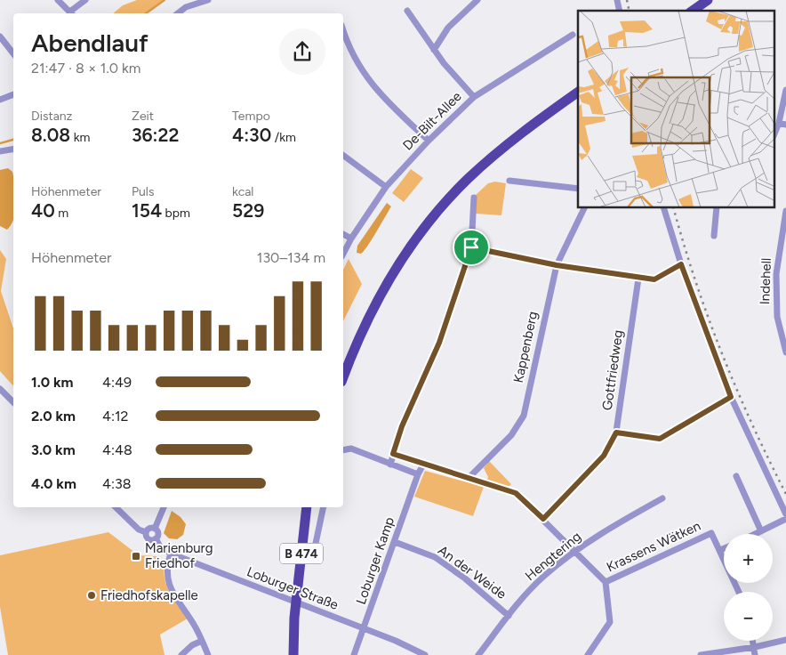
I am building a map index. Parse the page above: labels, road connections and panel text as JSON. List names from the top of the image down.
{
  "streets": {
    "main road": ["B 474"],
    "street": [
      "De-Bilt-Allee",
      "Indehell",
      "Kappenberg",
      "Gottfriedweg",
      "Krassens Wätken",
      "Hengtering",
      "Loburger Kamp",
      "An der Weide",
      "Loburger Straße"
    ]
  },
  "crossings": [
    ["B 474", "Loburger Straße"],
    ["Hengtering", "An der Weide"],
    ["Loburger Kamp", "An der Weide"],
    ["Loburger Kamp", "Loburger Straße"]
  ],
  "places": {
    "transit": ["Marienburg Friedhof"],
    "other": ["Friedhofskapelle"]
  },
  "page": {
    "heading": ["Abendlauf", "21:47 · 8 × 1.0 km"],
    "stats": [
      ["Distanz", "8.08 km"],
      ["Zeit", "36:22"],
      ["Tempo", "4:30 /km"],
      ["Höhenmeter", "40 m"],
      ["Puls", "154 bpm"],
      ["kcal", "529"]
    ],
    "chart": ["Höhenmeter", "130–134 m"],
    "list": [
      {
        "name": "1.0 km",
        "note": "4:49"
      },
      {
        "name": "2.0 km",
        "note": "4:12"
      },
      {
        "name": "3.0 km",
        "note": "4:48"
      },
      {
        "name": "4.0 km",
        "note": "4:38"
      }
    ],
    "map_buttons": ["+", "−"]
  }
}
